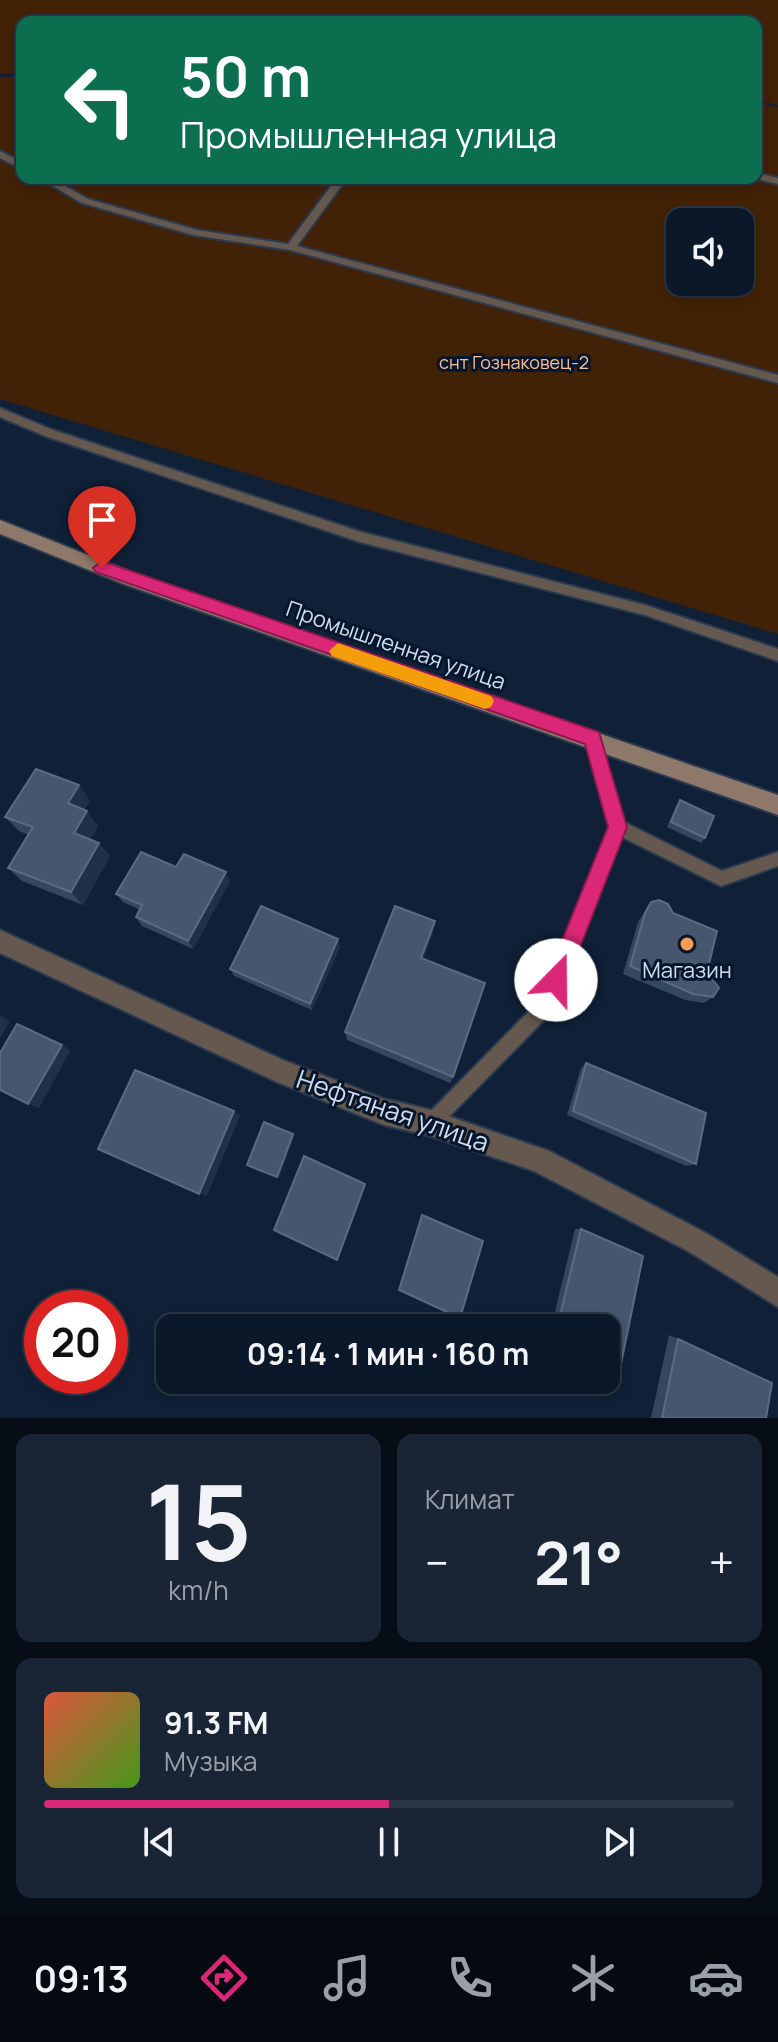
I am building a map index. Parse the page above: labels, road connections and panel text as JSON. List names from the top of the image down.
{
  "streets": {
    "main road": ["Промышленная улица"],
    "street": ["Нефтяная улица"]
  },
  "parks": ["снт Гознаковец-2"],
  "places": ["Магазин"],
  "page": {
    "turn": ["50 m", "Промышленная улица"],
    "limit": "20",
    "trip": "09:14 · 1 мин · 160 m",
    "tile": [
      ["15", "km/h"],
      "Климат"
    ],
    "heat": ["−", "21°", "+"],
    "song": ["91.3 FM", "Музыка"],
    "tabs": "09:13"
  }
}
